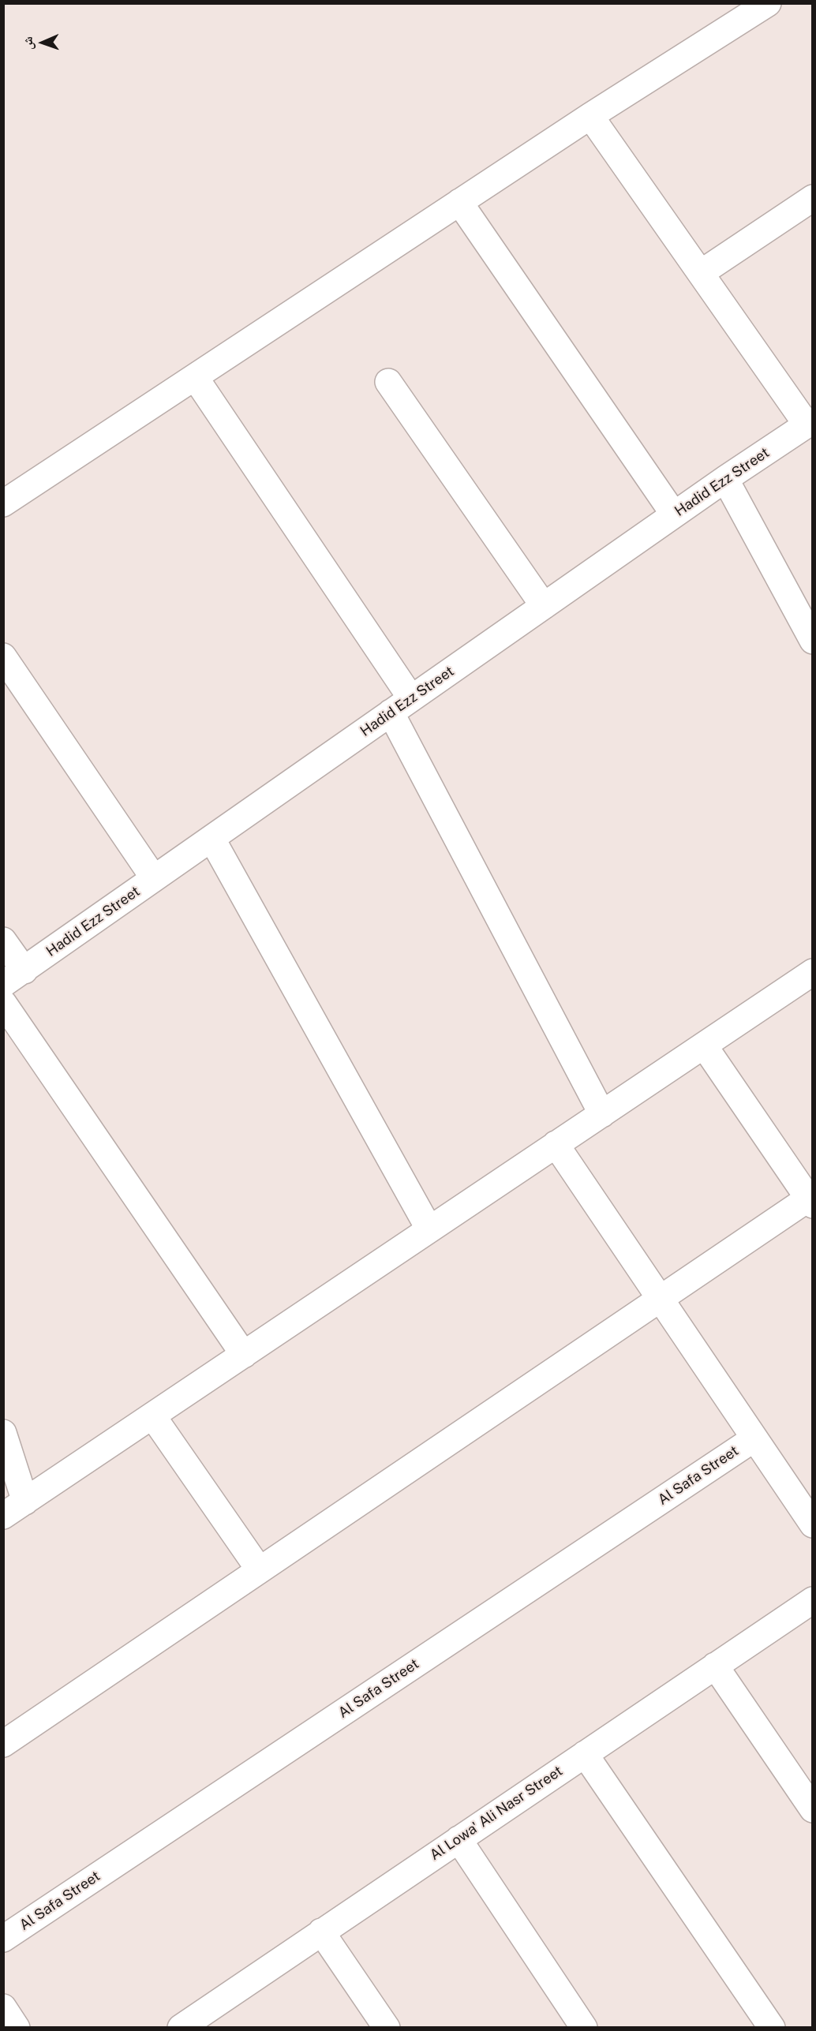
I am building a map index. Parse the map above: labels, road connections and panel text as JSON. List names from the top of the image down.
{
  "streets": {
    "street": ["Hadid Ezz Street", "Al Safa Street", "Al Lowa' Ali Nasr Street"]
  },
  "north": "left"
}
